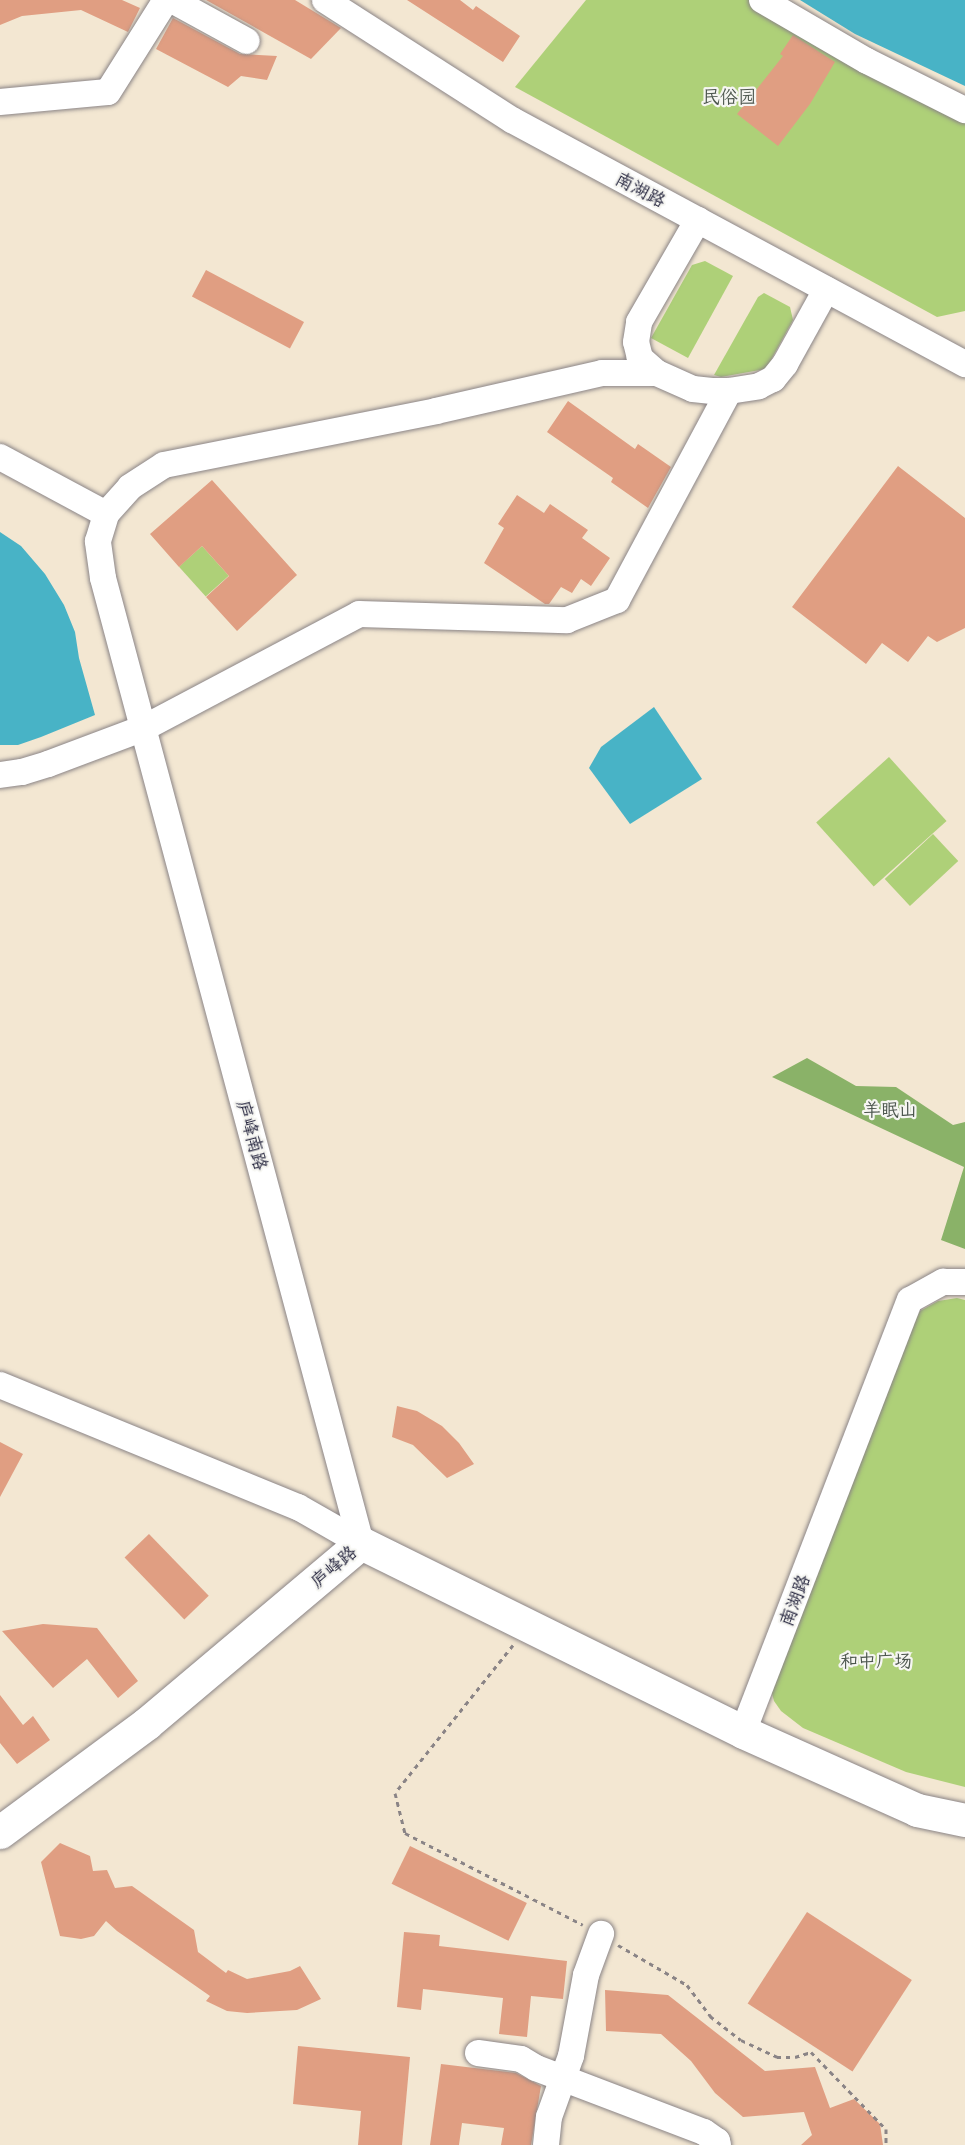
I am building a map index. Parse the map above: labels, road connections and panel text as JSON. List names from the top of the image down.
{
  "streets": {
    "main road": ["庐峰路"],
    "street": ["南湖路", "庐峰南路"]
  },
  "crossings": [
    ["南湖路", "庐峰路"],
    ["庐峰南路", "庐峰路"]
  ],
  "parks": ["民俗园", "羊眠山", "和中广场"]
}
